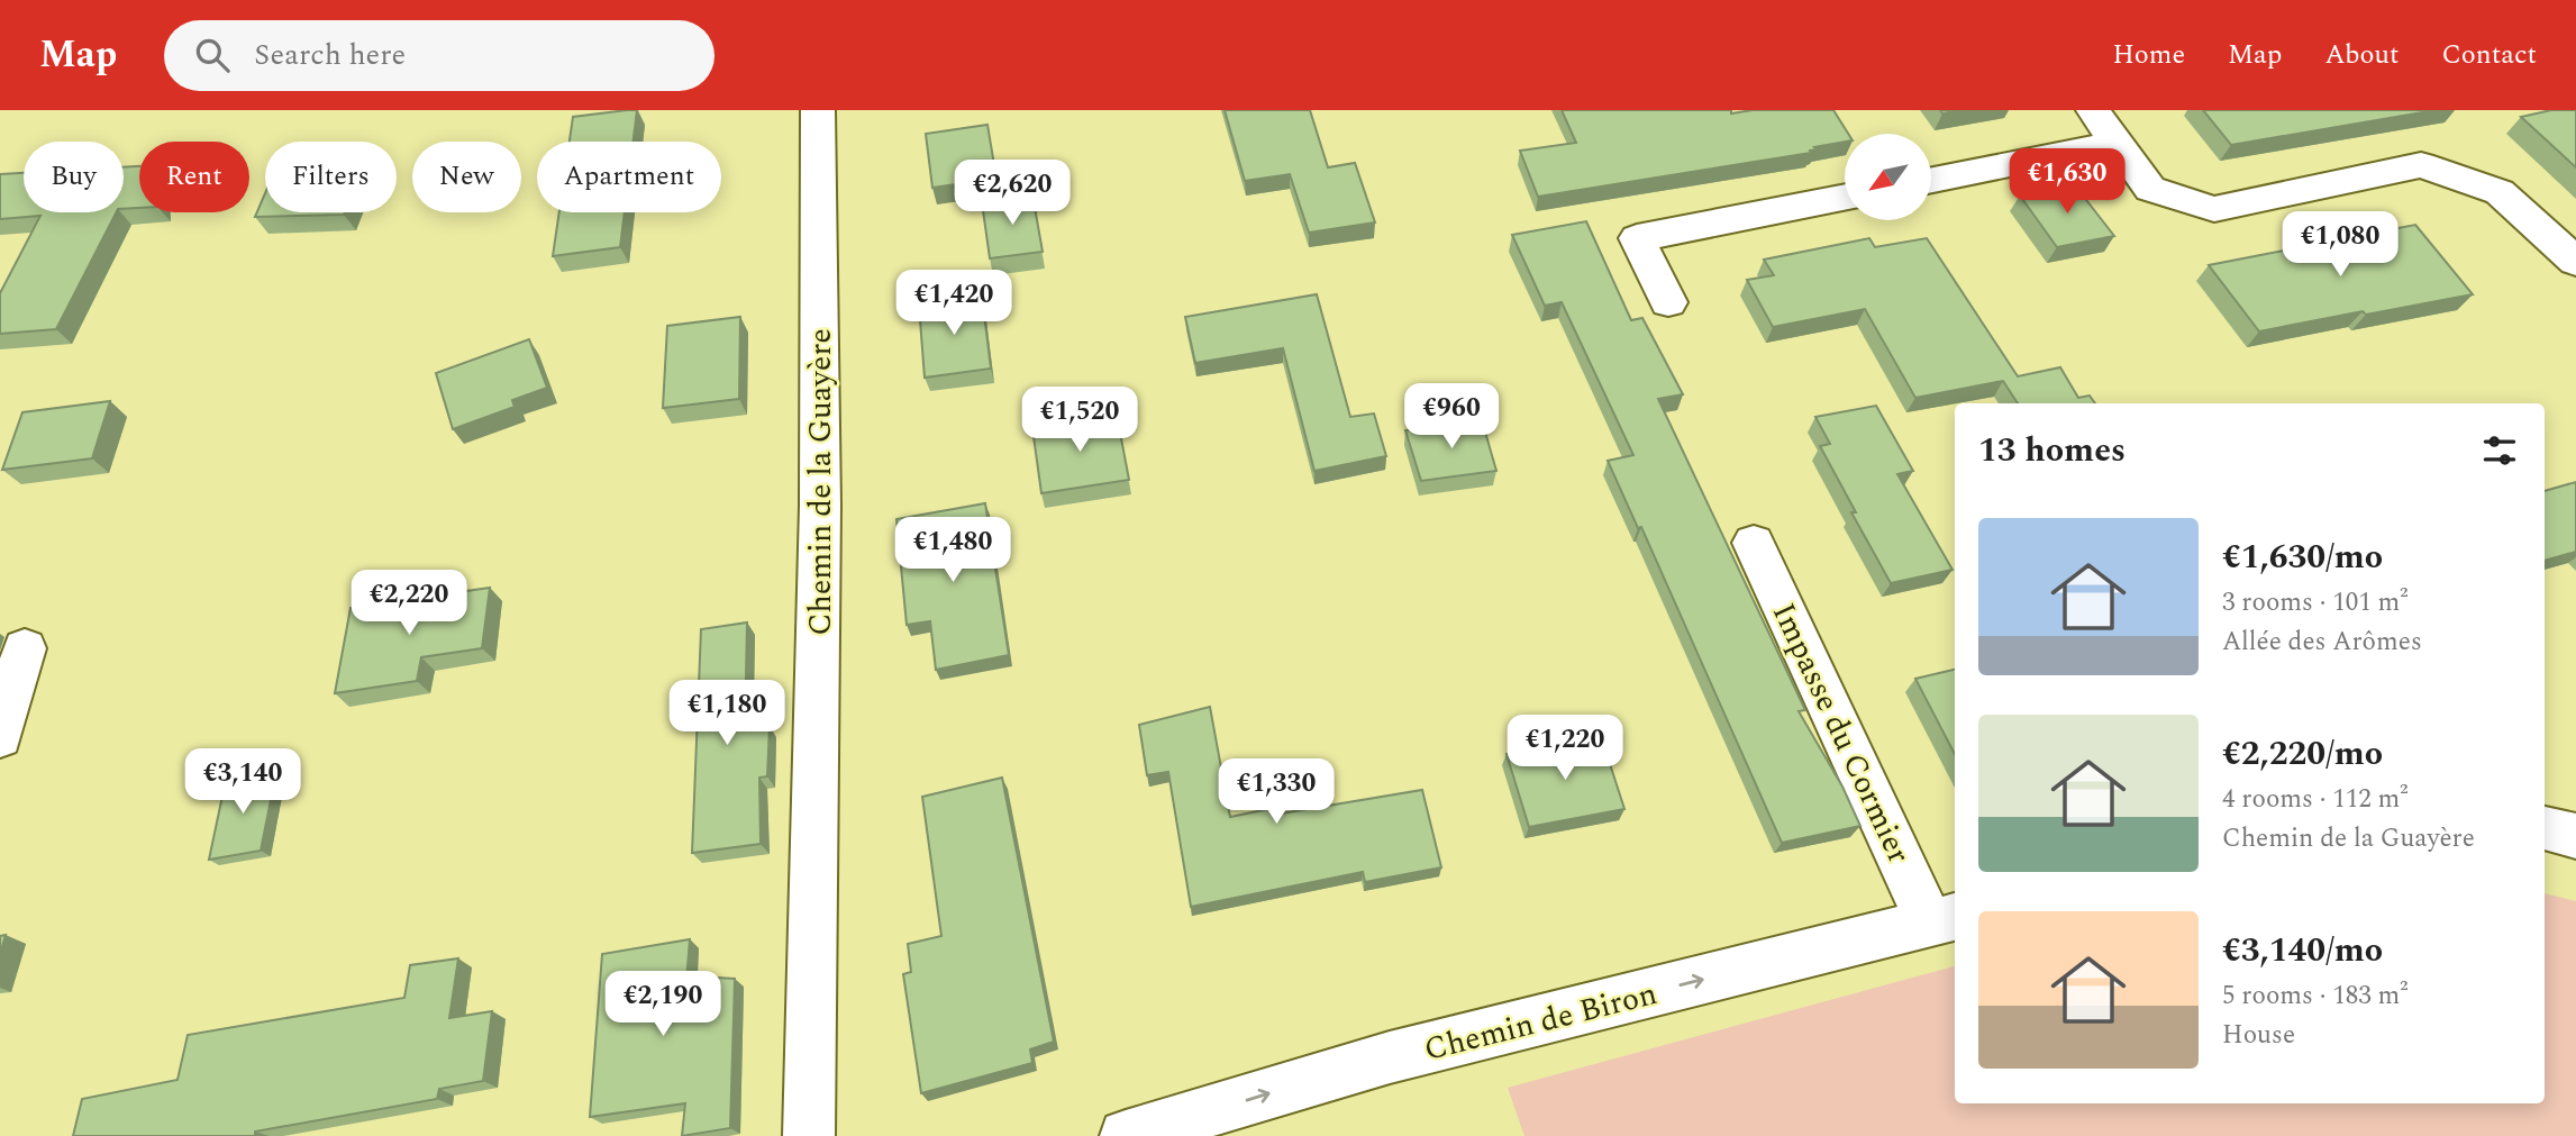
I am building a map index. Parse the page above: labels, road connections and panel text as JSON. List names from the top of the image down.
{
  "streets": {
    "street": ["Chemin de la Guayère", "Impasse du Cormier", "Chemin de Biron"]
  },
  "crossings": [
    ["Impasse du Cormier", "Chemin de Biron"]
  ],
  "one_way": ["Chemin de Biron"],
  "north": "bottom left",
  "page": {
    "header": "Map",
    "search": "Search here",
    "nav": [
      "Home",
      "Map",
      "About",
      "Contact"
    ],
    "chip": [
      "Buy",
      "Rent",
      "Filters",
      "New",
      "Apartment"
    ],
    "price": [
      "€1,630",
      "€2,620",
      "€1,080",
      "€1,420",
      "€960",
      "€1,520",
      "€1,480",
      "€2,220",
      "€1,180",
      "€1,220",
      "€3,140",
      "€1,330",
      "€2,190"
    ],
    "heading": "13 homes",
    "list": [
      {
        "name": "€1,630/mo",
        "note": "3 rooms · 101 m² · Allée des Arômes"
      },
      {
        "name": "€2,220/mo",
        "note": "4 rooms · 112 m² · Chemin de la Guayère"
      },
      {
        "name": "€3,140/mo",
        "note": "5 rooms · 183 m² · House"
      }
    ]
  }
}
